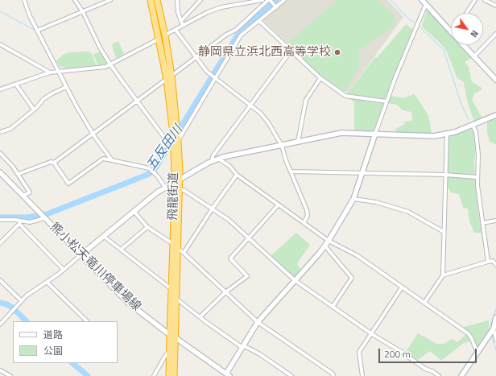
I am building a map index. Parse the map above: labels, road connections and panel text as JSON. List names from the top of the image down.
{
  "streets": {
    "highway": ["飛龍街道"],
    "street": ["熊小松天竜川停車場線"]
  },
  "crossings": [
    ["飛龍街道", "熊小松天竜川停車場線"]
  ],
  "water": ["五反田川"],
  "places": ["静岡県立浜北西高等学校"],
  "legend": ["道路", "公園"],
  "scale_bar": "200 m",
  "north": "bottom right"
}
